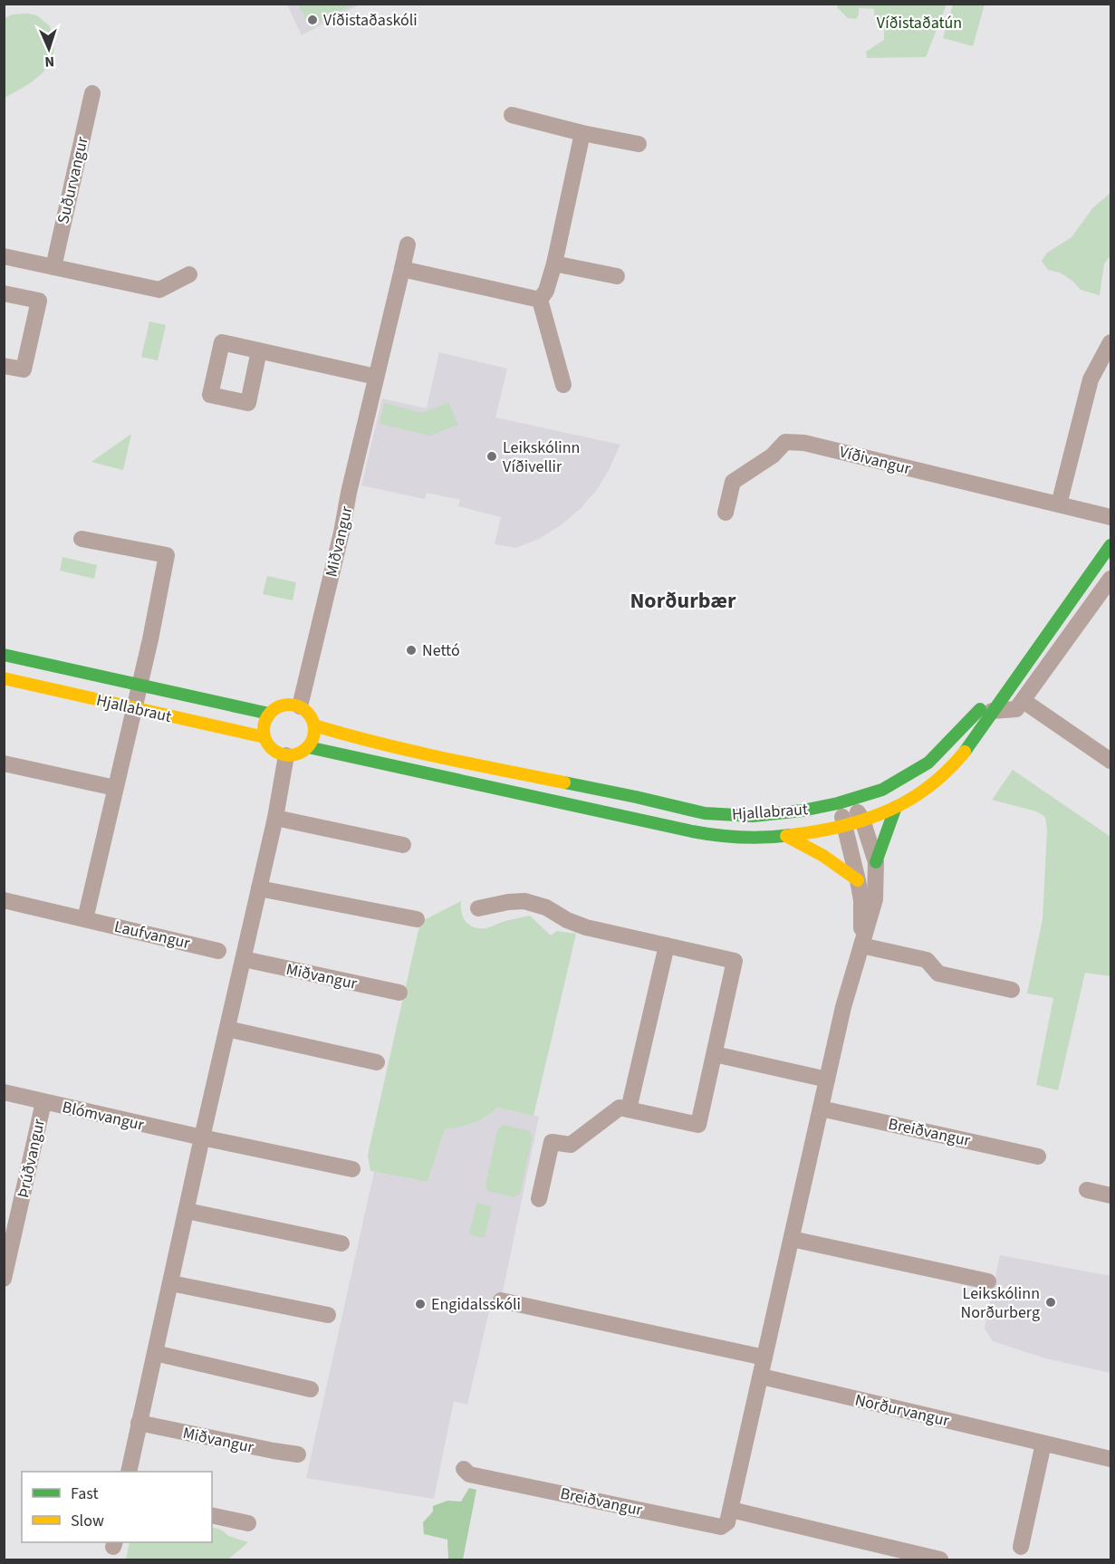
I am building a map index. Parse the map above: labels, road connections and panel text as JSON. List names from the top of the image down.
{
  "streets": {
    "main road": ["Hjallabraut"],
    "street": [
      "Suðurvangur",
      "Víðivangur",
      "Miðvangur",
      "Laufvangur",
      "Blómvangur",
      "Breiðvangur",
      "Þrúðvangur",
      "Norðurvangur"
    ]
  },
  "crossings": [
    ["Miðvangur", "Hjallabraut"],
    ["Blómvangur", "Þrúðvangur"]
  ],
  "districts": ["Norðurbær"],
  "parks": ["Víðistaðatún"],
  "places": [
    "Víðistaðaskóli",
    "Leikskólinn Víðivellir",
    "Nettó",
    "Leikskólinn Norðurberg",
    "Engidalsskóli"
  ],
  "legend": ["Fast", "Slow"],
  "north": "bottom"
}
